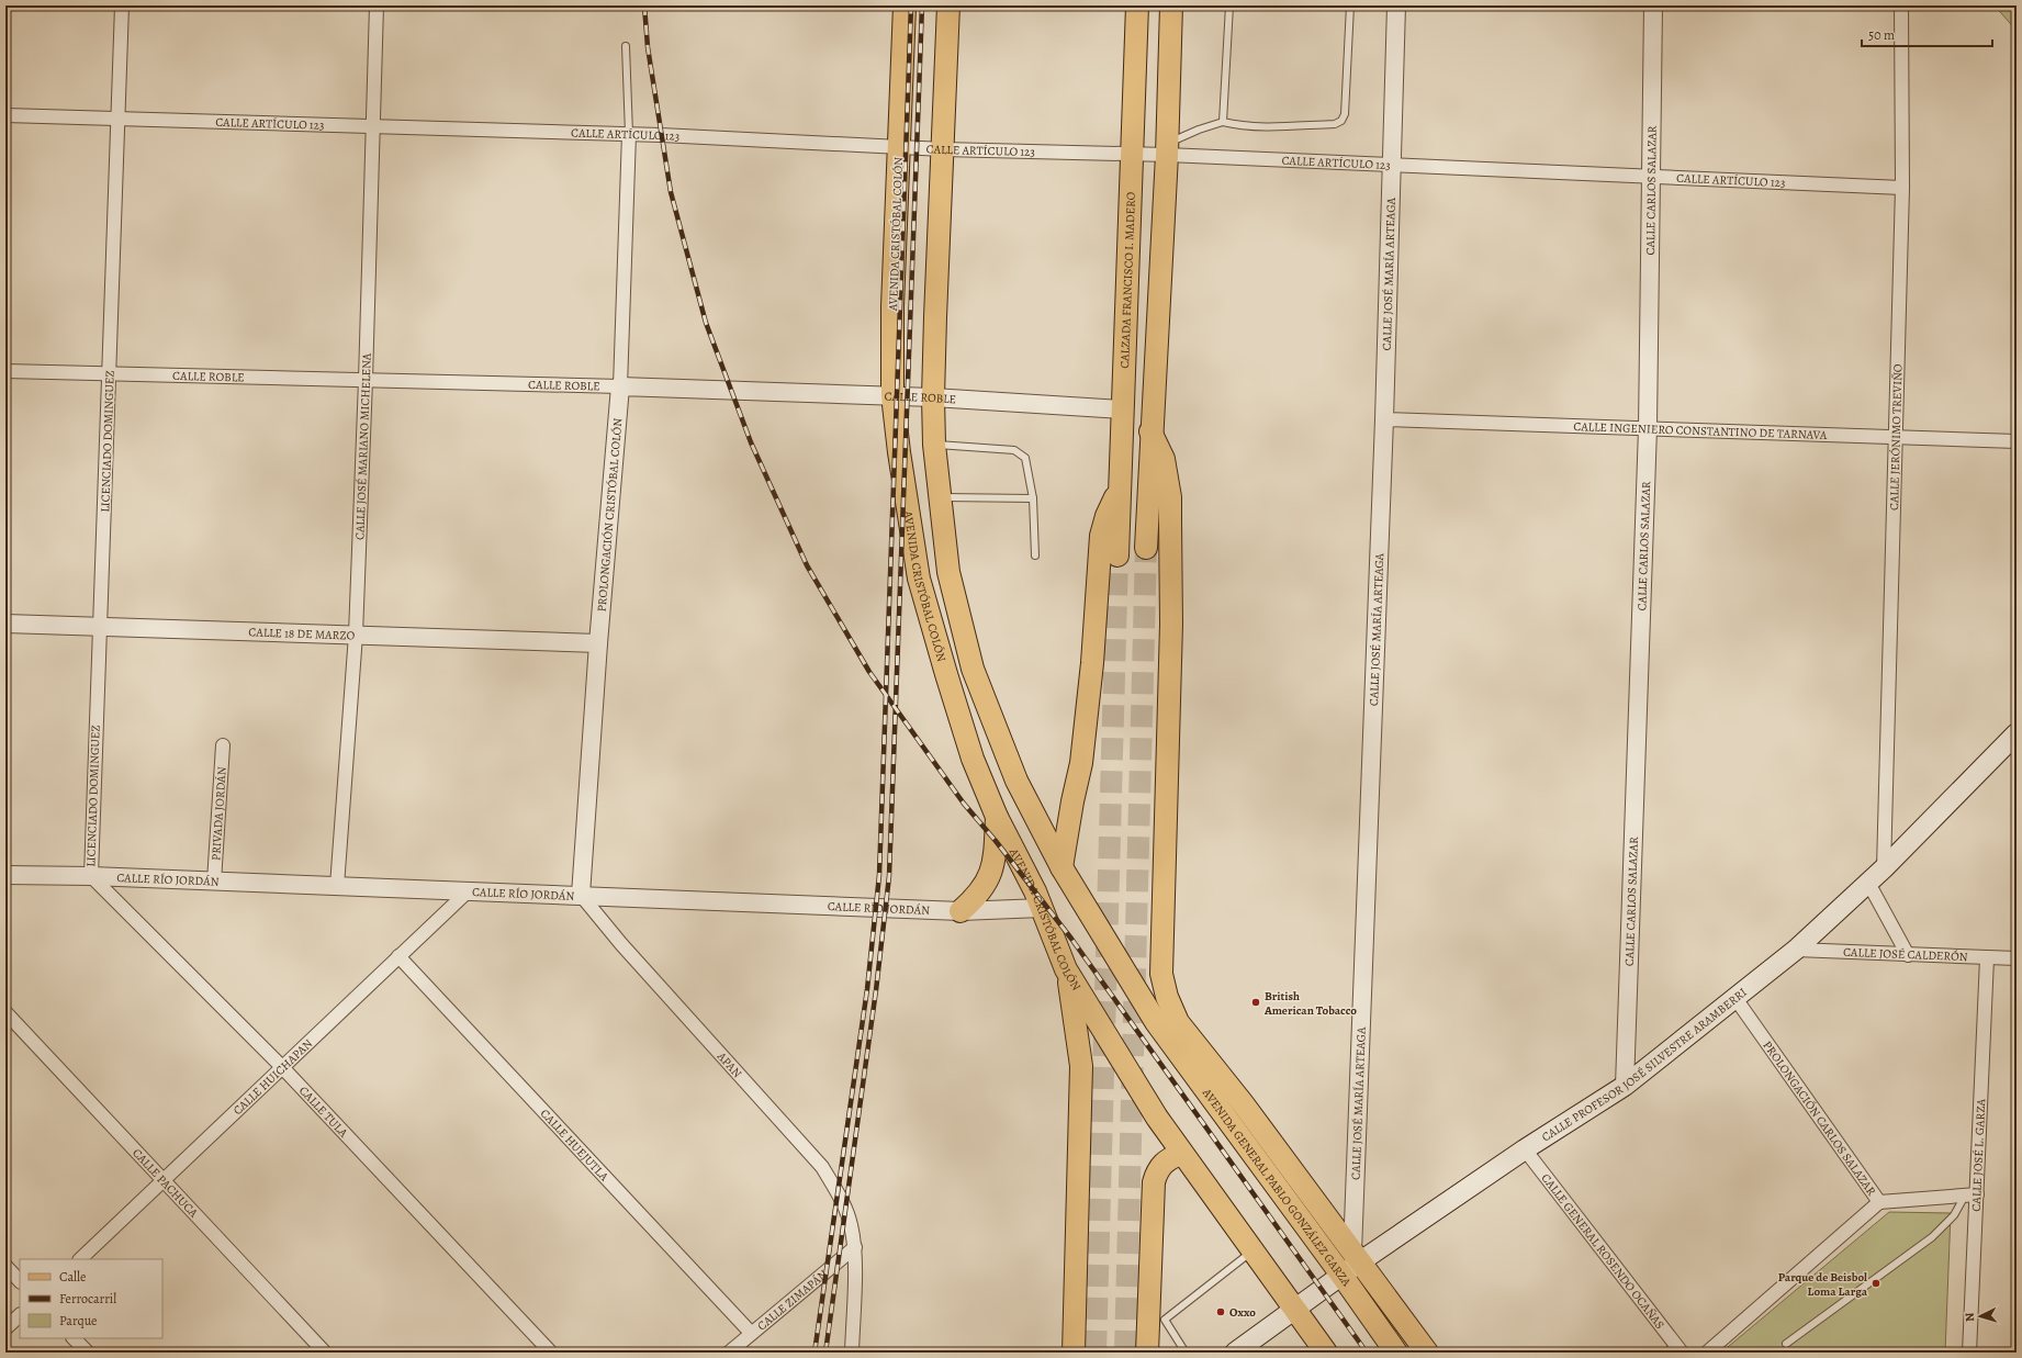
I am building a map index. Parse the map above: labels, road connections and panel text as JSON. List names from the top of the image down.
{
  "streets": {
    "main road": [
      "AVENIDA CRISTÓBAL COLÓN",
      "CALZADA FRANCISCO I. MADERO",
      "CALLE PROFESOR JOSÉ SILVESTRE ARAMBERRI",
      "AVENIDA GENERAL PABLO GONZÁLEZ GARZA"
    ],
    "street": [
      "CALLE ARTÍCULO 123",
      "CALLE CARLOS SALAZAR",
      "CALLE JOSÉ MARÍA ARTEAGA",
      "CALLE ROBLE",
      "CALLE INGENIERO CONSTANTINO DE TARNAVA",
      "CALLE JERÓNIMO TREVIÑO",
      "LICENCIADO DOMINGUEZ",
      "CALLE JOSÉ MARIANO MICHELENA",
      "PROLONGACIÓN CRISTÓBAL COLÓN",
      "CALLE 18 DE MARZO",
      "PRIVADA JORDÁN",
      "CALLE RÍO JORDÁN",
      "CALLE JOSÉ CALDERÓN",
      "APAN",
      "CALLE HUICHAPAN",
      "CALLE TULA",
      "PROLONGACIÓN CARLOS SALAZAR",
      "CALLE HUEJUTLA",
      "CALLE JOSÉ L. GARZA",
      "CALLE PACHUCA",
      "CALLE GENERAL ROSENDO OCAÑAS",
      "CALLE ZIMAPÁN"
    ]
  },
  "crossings": [
    ["CALLE ARTÍCULO 123", "CALLE CARLOS SALAZAR"],
    ["CALLE ARTÍCULO 123", "AVENIDA CRISTÓBAL COLÓN"],
    ["CALLE ARTÍCULO 123", "CALLE JOSÉ MARÍA ARTEAGA"],
    ["CALLE ARTÍCULO 123", "CALZADA FRANCISCO I. MADERO"],
    ["CALLE ARTÍCULO 123", "CALLE JERÓNIMO TREVIÑO"],
    ["CALLE ARTÍCULO 123", "LICENCIADO DOMINGUEZ"],
    ["CALLE ARTÍCULO 123", "CALLE JOSÉ MARIANO MICHELENA"],
    ["CALLE ARTÍCULO 123", "PROLONGACIÓN CRISTÓBAL COLÓN"],
    ["CALLE CARLOS SALAZAR", "CALLE INGENIERO CONSTANTINO DE TARNAVA"],
    ["CALLE CARLOS SALAZAR", "CALLE PROFESOR JOSÉ SILVESTRE ARAMBERRI"],
    ["AVENIDA CRISTÓBAL COLÓN", "CALLE ROBLE"],
    ["AVENIDA CRISTÓBAL COLÓN", "CALLE RÍO JORDÁN"],
    ["CALLE JOSÉ MARÍA ARTEAGA", "CALLE INGENIERO CONSTANTINO DE TARNAVA"],
    ["CALLE JOSÉ MARÍA ARTEAGA", "CALLE PROFESOR JOSÉ SILVESTRE ARAMBERRI"],
    ["CALLE JOSÉ MARÍA ARTEAGA", "AVENIDA GENERAL PABLO GONZÁLEZ GARZA"],
    ["CALZADA FRANCISCO I. MADERO", "CALLE ROBLE"],
    ["CALLE ROBLE", "LICENCIADO DOMINGUEZ"],
    ["CALLE ROBLE", "CALLE JOSÉ MARIANO MICHELENA"],
    ["CALLE ROBLE", "PROLONGACIÓN CRISTÓBAL COLÓN"],
    ["CALLE INGENIERO CONSTANTINO DE TARNAVA", "CALLE JERÓNIMO TREVIÑO"],
    ["CALLE JERÓNIMO TREVIÑO", "CALLE PROFESOR JOSÉ SILVESTRE ARAMBERRI"],
    ["LICENCIADO DOMINGUEZ", "CALLE 18 DE MARZO"],
    ["LICENCIADO DOMINGUEZ", "CALLE RÍO JORDÁN"],
    ["LICENCIADO DOMINGUEZ", "CALLE TULA"],
    ["CALLE JOSÉ MARIANO MICHELENA", "CALLE 18 DE MARZO"],
    ["CALLE JOSÉ MARIANO MICHELENA", "CALLE RÍO JORDÁN"],
    ["PROLONGACIÓN CRISTÓBAL COLÓN", "CALLE 18 DE MARZO"],
    ["PROLONGACIÓN CRISTÓBAL COLÓN", "CALLE RÍO JORDÁN"],
    ["PROLONGACIÓN CRISTÓBAL COLÓN", "APAN"],
    ["PRIVADA JORDÁN", "CALLE RÍO JORDÁN"],
    ["CALLE RÍO JORDÁN", "APAN"],
    ["CALLE RÍO JORDÁN", "CALLE HUICHAPAN"],
    ["CALLE RÍO JORDÁN", "CALLE TULA"],
    ["CALLE JOSÉ CALDERÓN", "CALLE PROFESOR JOSÉ SILVESTRE ARAMBERRI"],
    ["CALLE JOSÉ CALDERÓN", "CALLE JOSÉ L. GARZA"],
    ["APAN", "CALLE ZIMAPÁN"],
    ["CALLE PROFESOR JOSÉ SILVESTRE ARAMBERRI", "PROLONGACIÓN CARLOS SALAZAR"],
    ["CALLE PROFESOR JOSÉ SILVESTRE ARAMBERRI", "AVENIDA GENERAL PABLO GONZÁLEZ GARZA"],
    ["CALLE PROFESOR JOSÉ SILVESTRE ARAMBERRI", "CALLE GENERAL ROSENDO OCAÑAS"],
    ["CALLE HUICHAPAN", "CALLE TULA"],
    ["CALLE HUICHAPAN", "CALLE HUEJUTLA"],
    ["CALLE HUICHAPAN", "CALLE PACHUCA"],
    ["PROLONGACIÓN CARLOS SALAZAR", "CALLE JOSÉ L. GARZA"],
    ["CALLE HUEJUTLA", "CALLE ZIMAPÁN"]
  ],
  "places": ["British American Tobacco", "Parque de Beisbol Loma Larga", "Oxxo"],
  "legend": ["Calle", "Ferrocarril", "Parque"],
  "scale_bar": "50 m",
  "north": "left"
}
